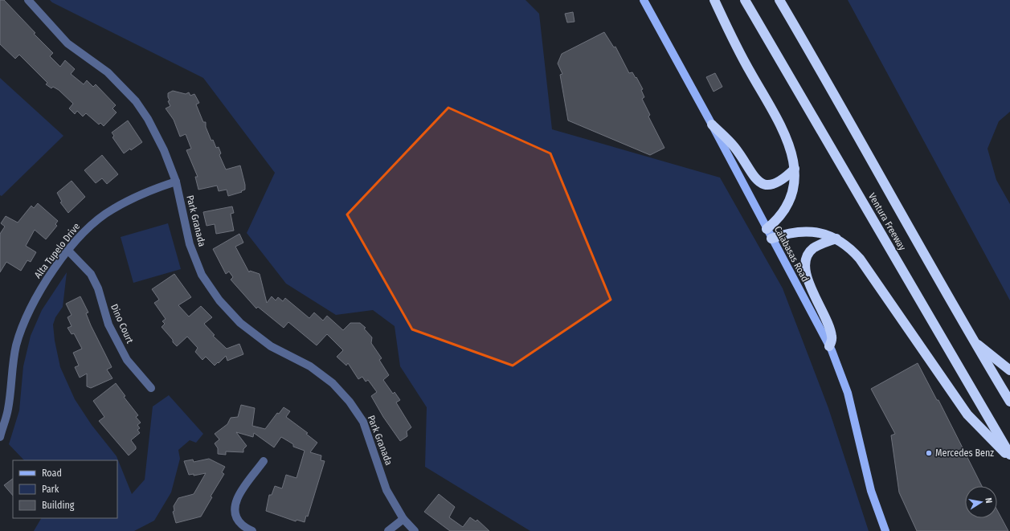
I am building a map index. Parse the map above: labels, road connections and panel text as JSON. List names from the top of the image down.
{
  "streets": {
    "highway": ["Ventura Freeway"],
    "main road": ["Calabasas Road"],
    "street": ["Park Granada", "Alta Tupelo Drive", "Dino Court"]
  },
  "crossings": [
    ["Park Granada", "Alta Tupelo Drive"],
    ["Alta Tupelo Drive", "Dino Court"]
  ],
  "places": ["Mercedes Benz"],
  "legend": ["Road", "Park", "Building"],
  "north": "right"
}
